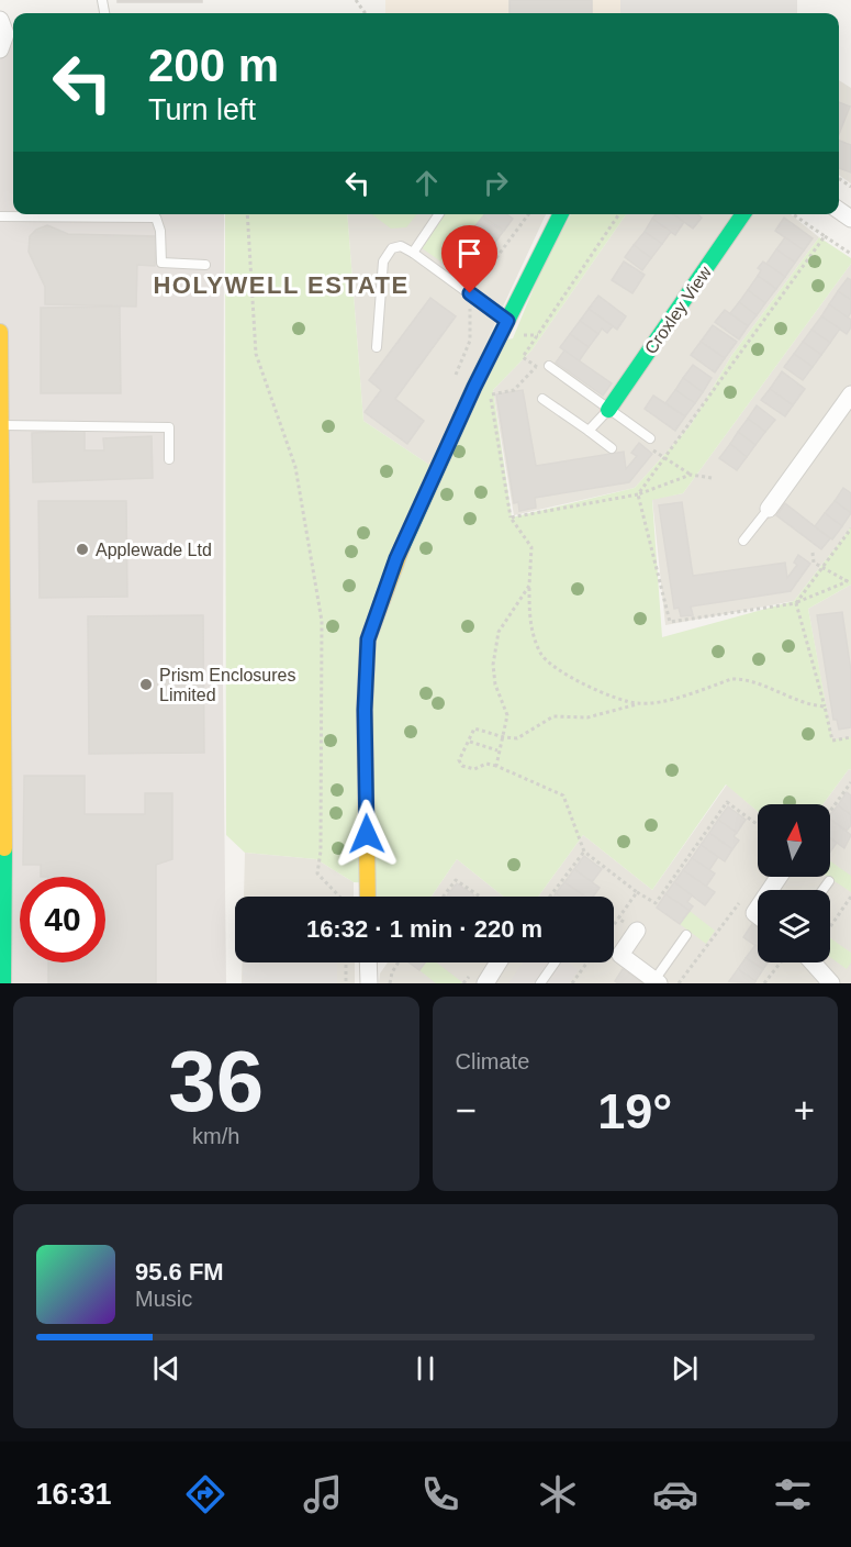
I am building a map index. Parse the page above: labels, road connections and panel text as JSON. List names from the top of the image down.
{
  "streets": {
    "street": ["Croxley View"]
  },
  "districts": ["HOLYWELL ESTATE"],
  "places": ["Applewade Ltd", "Prism Enclosures Limited"],
  "north": "top",
  "page": {
    "turn": ["200 m", "Turn left"],
    "limit": "40",
    "trip": "16:32 · 1 min · 220 m",
    "tile": [
      ["36", "km/h"],
      "Climate"
    ],
    "heat": ["−", "19°", "+"],
    "song": ["95.6 FM", "Music"],
    "tabs": "16:31"
  }
}
